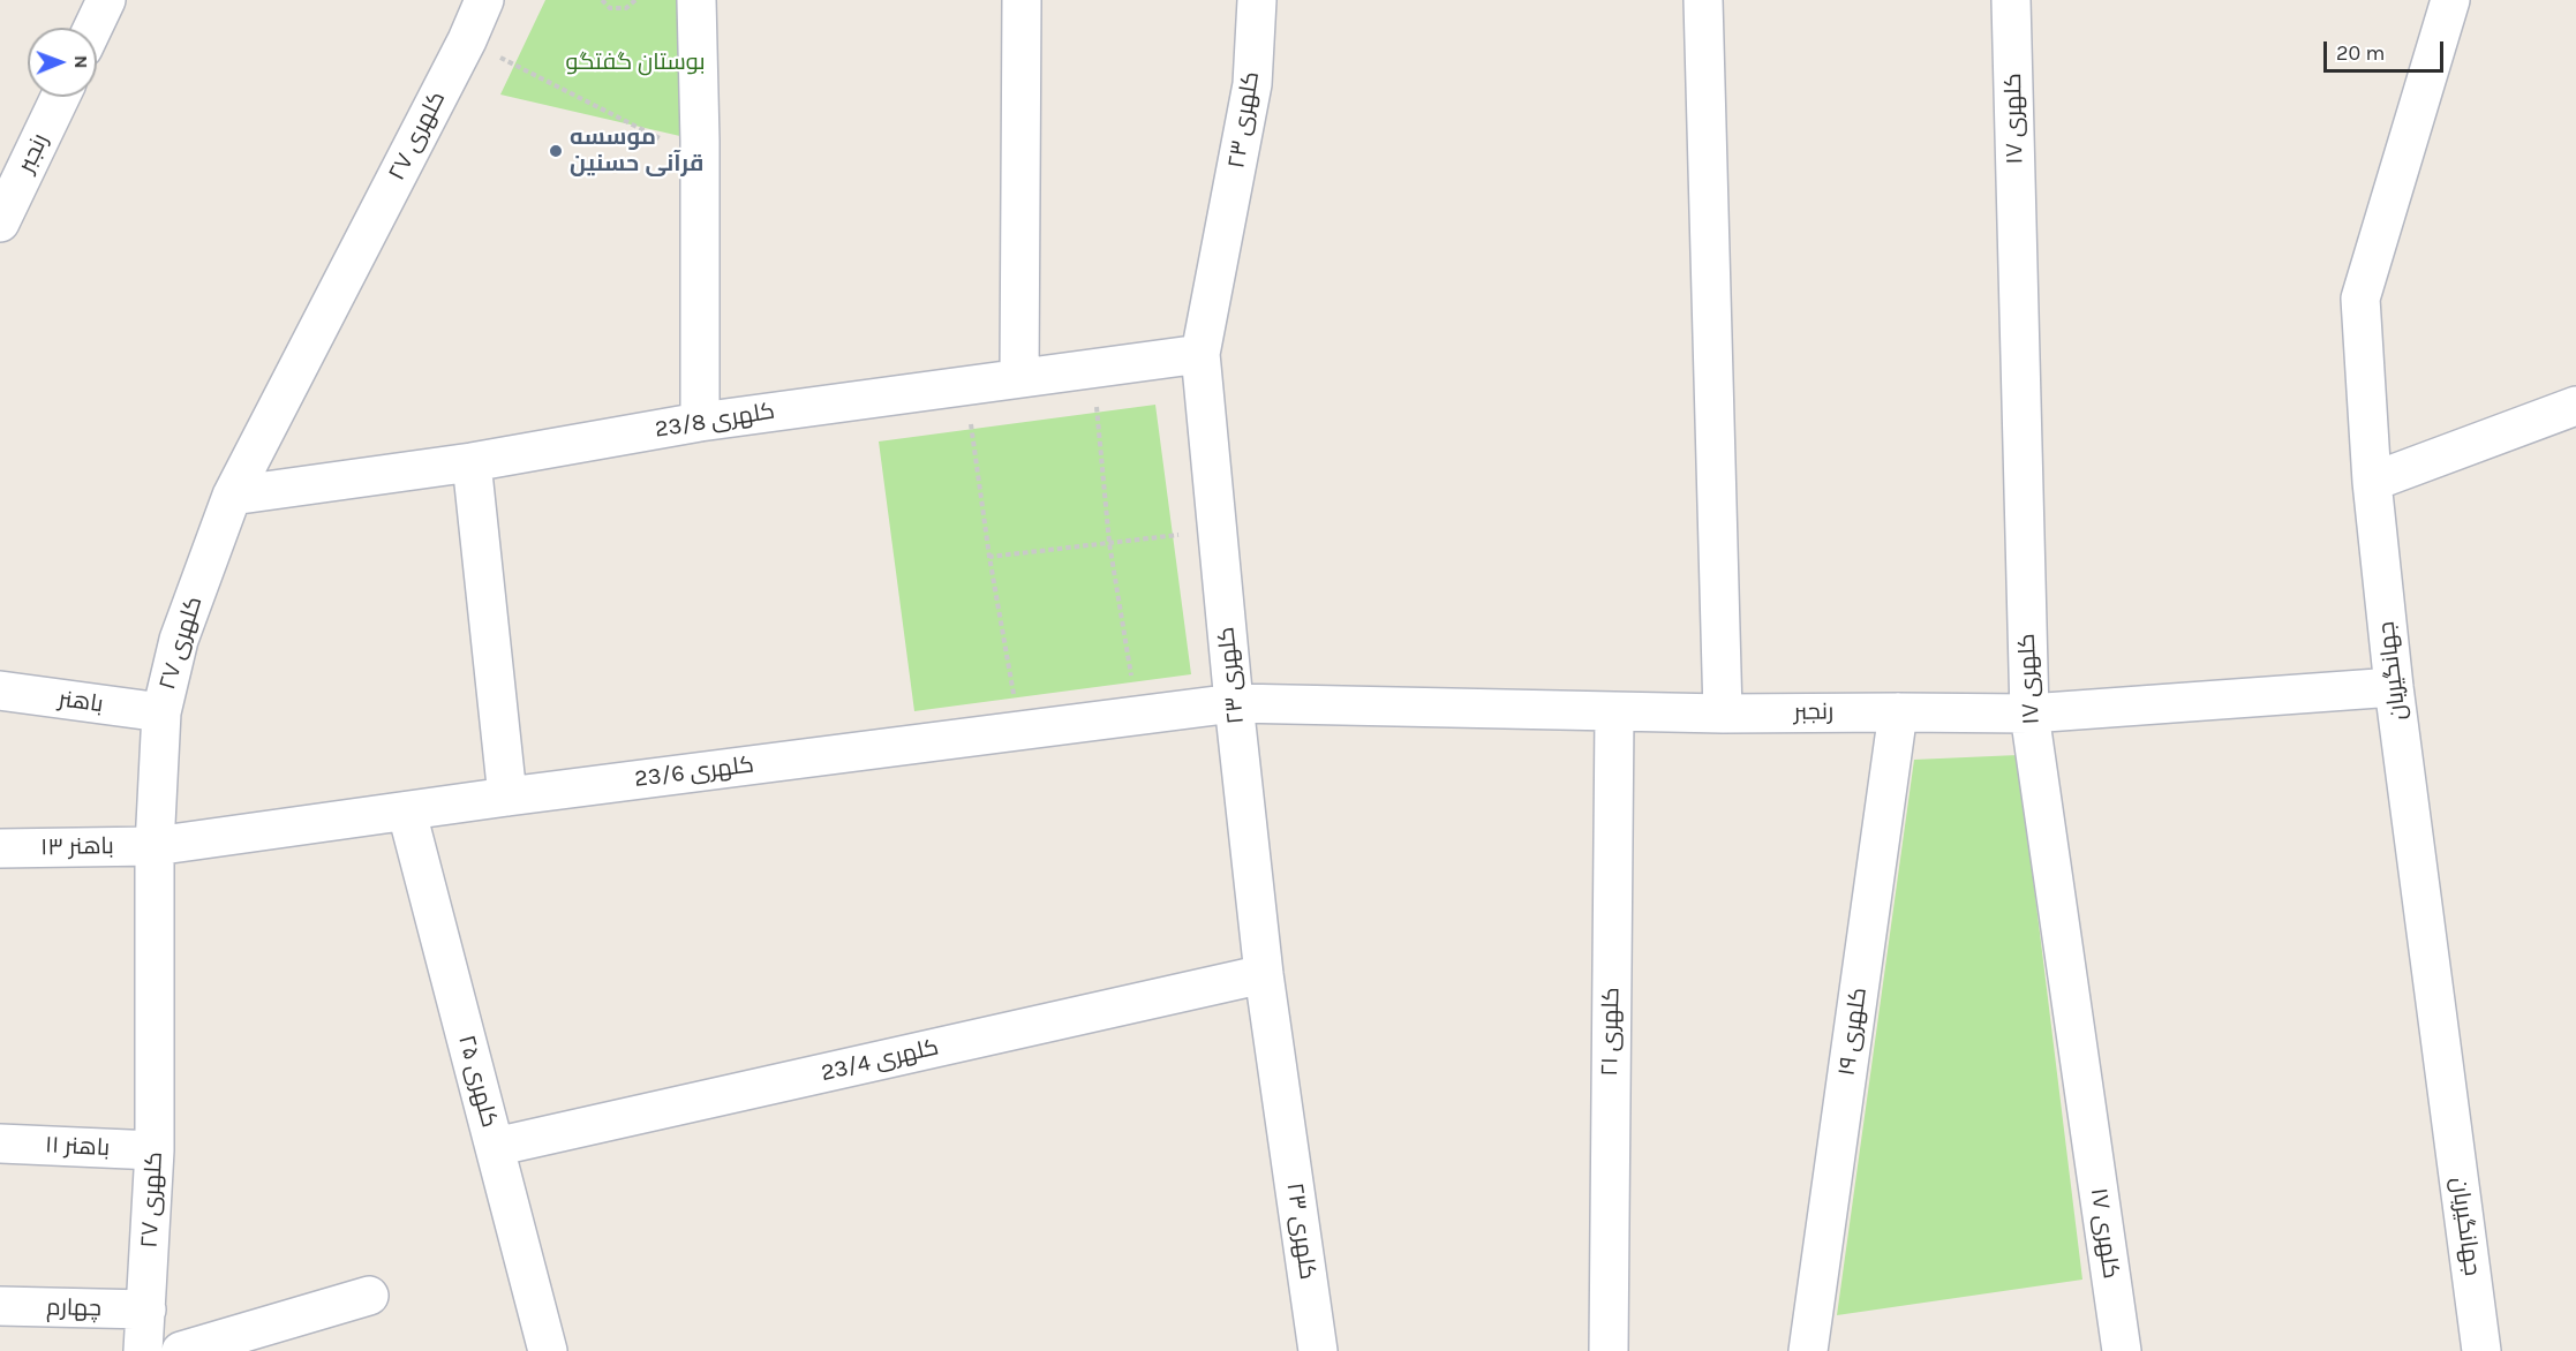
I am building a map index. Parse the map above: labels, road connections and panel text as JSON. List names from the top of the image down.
{
  "streets": {
    "street": [
      "کلهری ۱۷",
      "کلهری ۲۳",
      "کلهری ۲۷",
      "رنجبر",
      "کلهری 23/8",
      "جهانگیریان",
      "باهنر",
      "کلهری 23/6",
      "باهنر ۱۳",
      "کلهری ۲۱",
      "کلهری ۱۹",
      "کلهری 23/4",
      "کلهری ۲۵",
      "باهنر ۱۱",
      "چهارم"
    ]
  },
  "crossings": [
    ["کلهری ۱۷", "رنجبر"],
    ["کلهری ۲۳", "رنجبر"],
    ["کلهری ۲۳", "کلهری 23/8"],
    ["کلهری ۲۳", "کلهری 23/6"],
    ["کلهری ۲۳", "کلهری 23/4"],
    ["کلهری ۲۷", "کلهری 23/8"],
    ["کلهری ۲۷", "باهنر"],
    ["کلهری ۲۷", "کلهری 23/6"],
    ["کلهری ۲۷", "باهنر ۱۳"],
    ["کلهری ۲۷", "باهنر ۱۱"],
    ["کلهری ۲۷", "چهارم"],
    ["رنجبر", "جهانگیریان"],
    ["رنجبر", "کلهری 23/6"],
    ["رنجبر", "کلهری ۲۱"],
    ["رنجبر", "کلهری ۱۹"],
    ["کلهری 23/6", "باهنر ۱۳"],
    ["کلهری 23/6", "کلهری ۲۵"],
    ["کلهری 23/4", "کلهری ۲۵"]
  ],
  "parks": ["بوستان گفتگو"],
  "places": ["موسسه قرآنی حسنین"],
  "scale_bar": "20 m",
  "north": "right"
}
